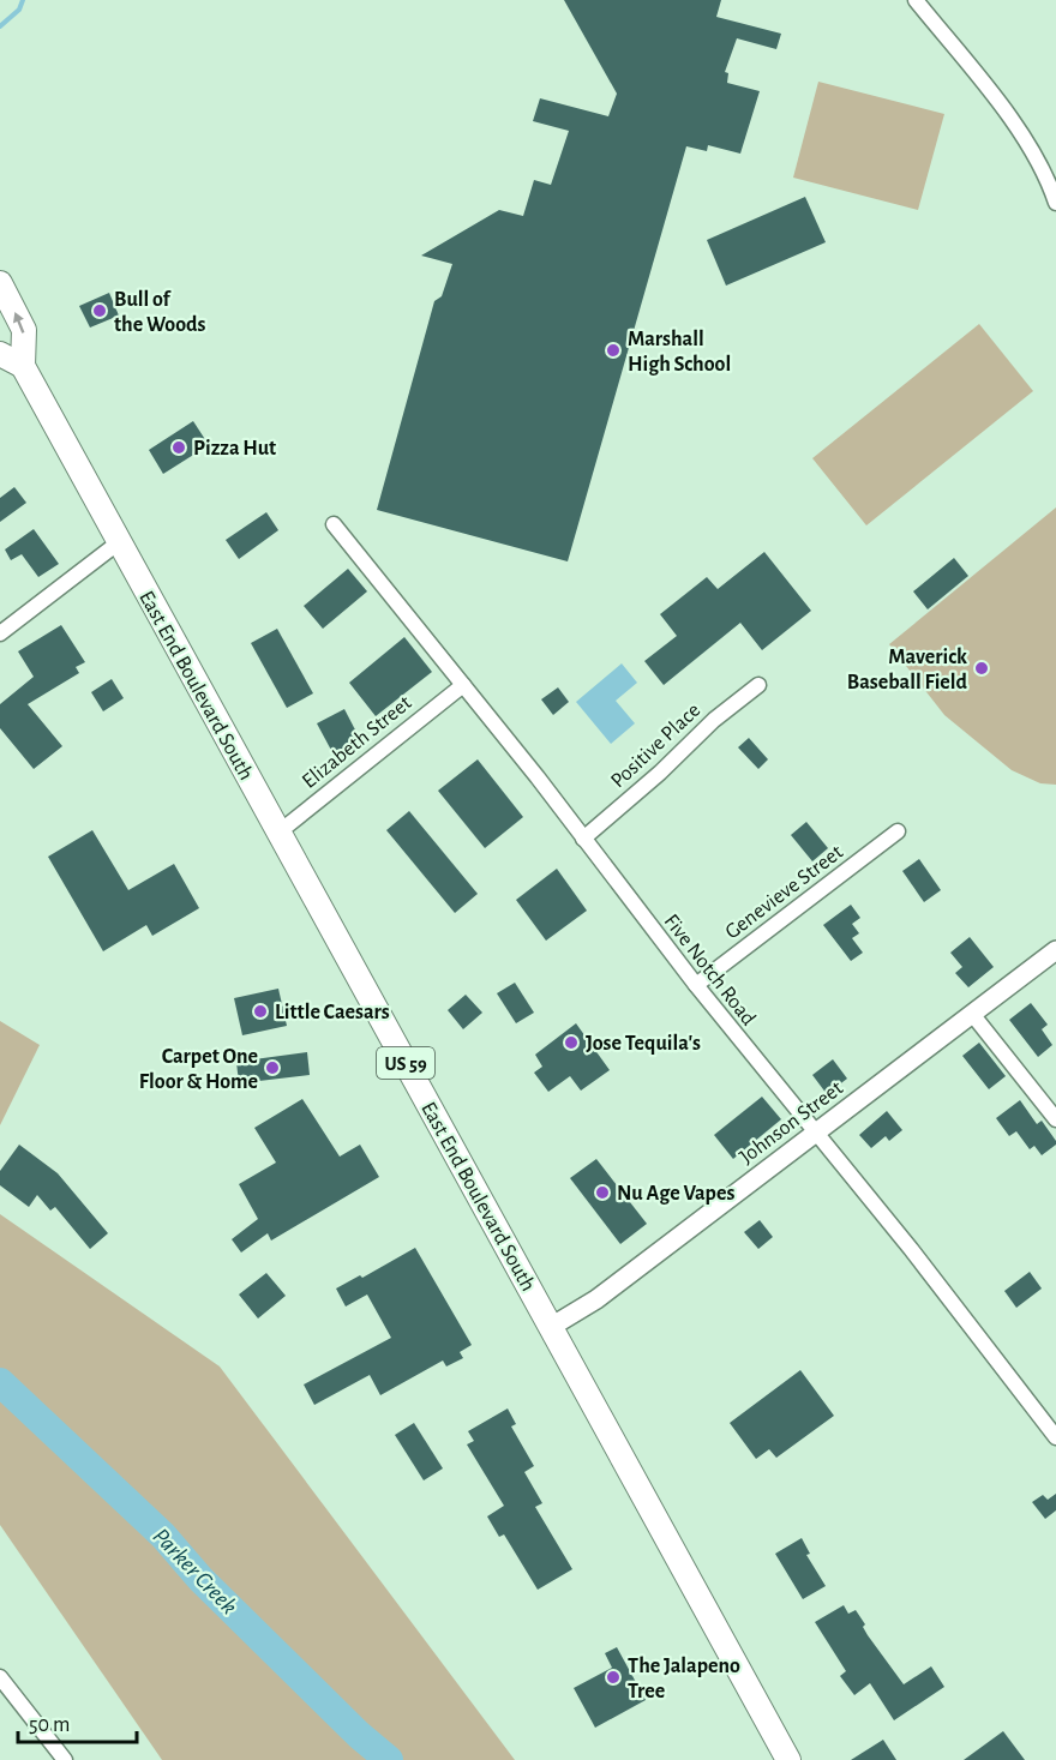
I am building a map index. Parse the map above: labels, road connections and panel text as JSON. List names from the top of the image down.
{
  "streets": {
    "highway": ["East End Boulevard South", "US 59"],
    "street": [
      "Elizabeth Street",
      "Positive Place",
      "Genevieve Street",
      "Five Notch Road",
      "Johnson Street"
    ]
  },
  "crossings": [
    ["East End Boulevard South", "Elizabeth Street"],
    ["East End Boulevard South", "Johnson Street"],
    ["Elizabeth Street", "Five Notch Road"],
    ["Positive Place", "Five Notch Road"],
    ["Genevieve Street", "Five Notch Road"],
    ["Five Notch Road", "Johnson Street"]
  ],
  "water": ["Parker Creek"],
  "places": [
    "Bull of the Woods",
    "Marshall High School",
    "Pizza Hut",
    "Maverick Baseball Field",
    "Little Caesars",
    "Jose Tequila's",
    "Carpet One Floor & Home",
    "Nu Age Vapes",
    "The Jalapeno Tree"
  ],
  "scale_bar": "50 m"
}
